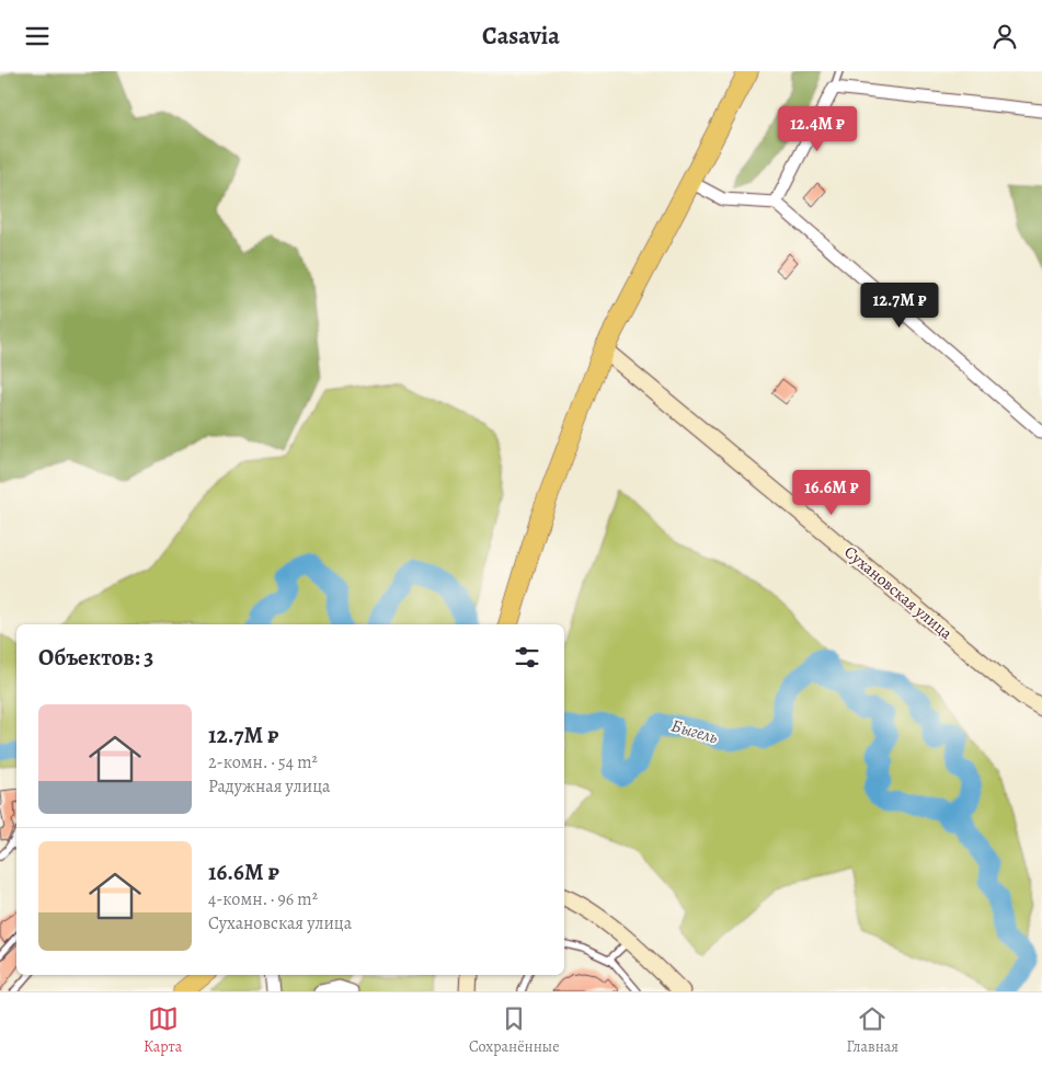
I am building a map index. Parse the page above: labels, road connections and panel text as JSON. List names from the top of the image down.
{
  "streets": {
    "street": ["Сухановская улица"]
  },
  "water": ["Быгель"],
  "page": {
    "header": "Casavia",
    "price": ["12.4M ₽", "12.7M ₽", "16.6M ₽"],
    "heading": "Объектов: 3",
    "list": [
      {
        "name": "12.7M ₽",
        "note": "2-комн. · 54 m² · Радужная улица"
      },
      {
        "name": "16.6M ₽",
        "note": "4-комн. · 96 m² · Сухановская улица"
      }
    ],
    "tabs": ["Карта", "Сохранённые", "Главная"]
  }
}
